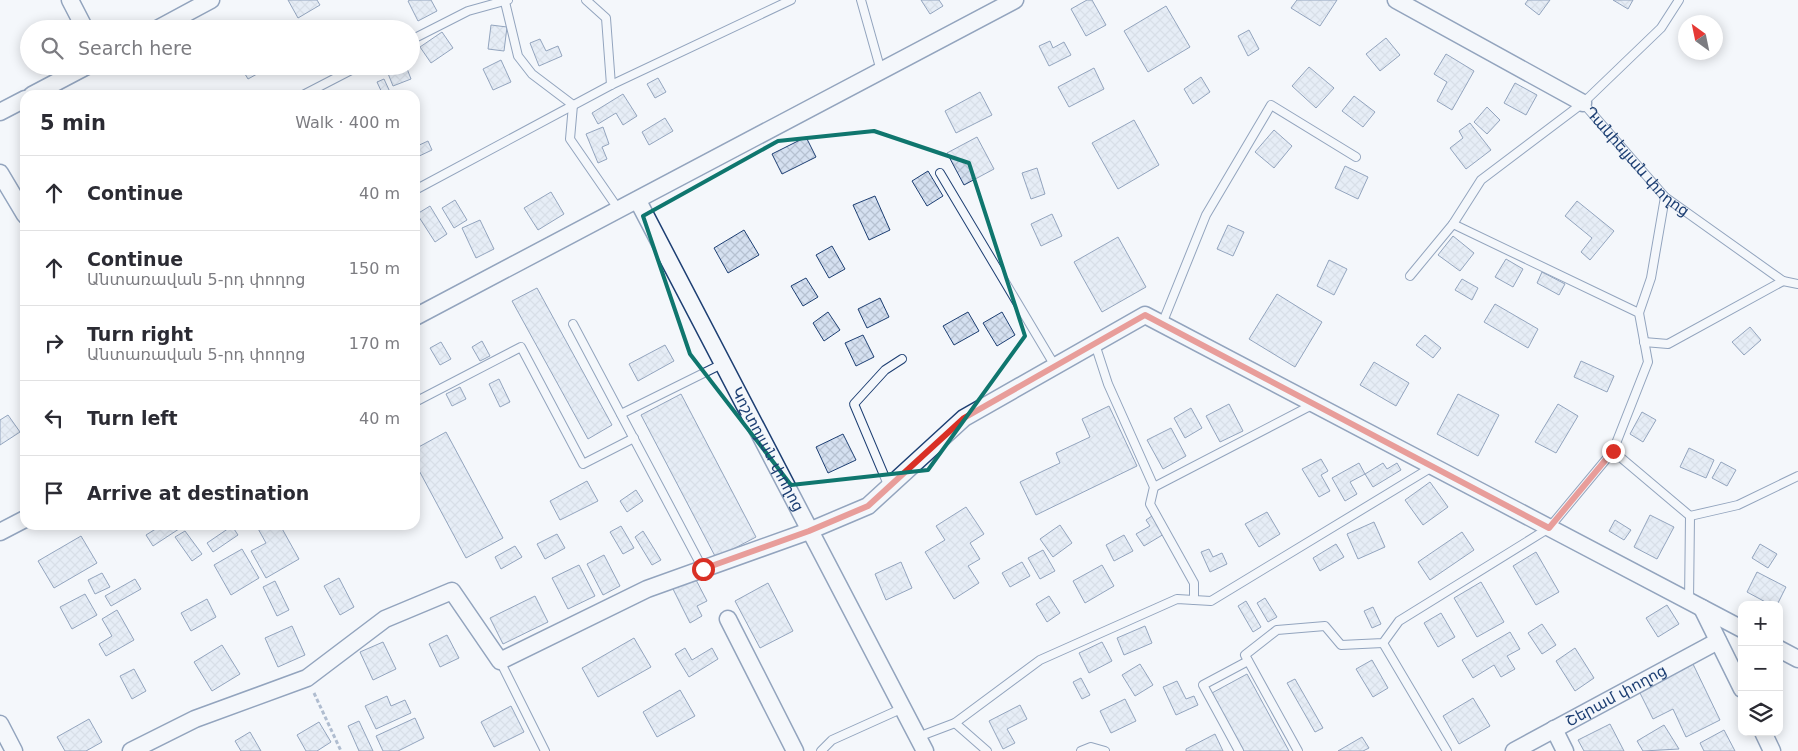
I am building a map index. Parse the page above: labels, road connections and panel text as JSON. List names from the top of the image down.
{
  "streets": {
    "street": ["Դանիելյան փողոց", "Կոշտոյան փողոց", "Շերամ փողոց"]
  },
  "north": "top left",
  "page": {
    "search": "Search here",
    "heading": ["5 min", "Walk · 400 m"],
    "list": [
      ["Continue", "40 m"],
      ["Continue", "Անտառավան 5-րդ փողոց", "150 m"],
      ["Turn right", "Անտառավան 5-րդ փողոց", "170 m"],
      ["Turn left", "40 m"],
      "Arrive at destination"
    ],
    "map_buttons": ["+", "−"]
  }
}
